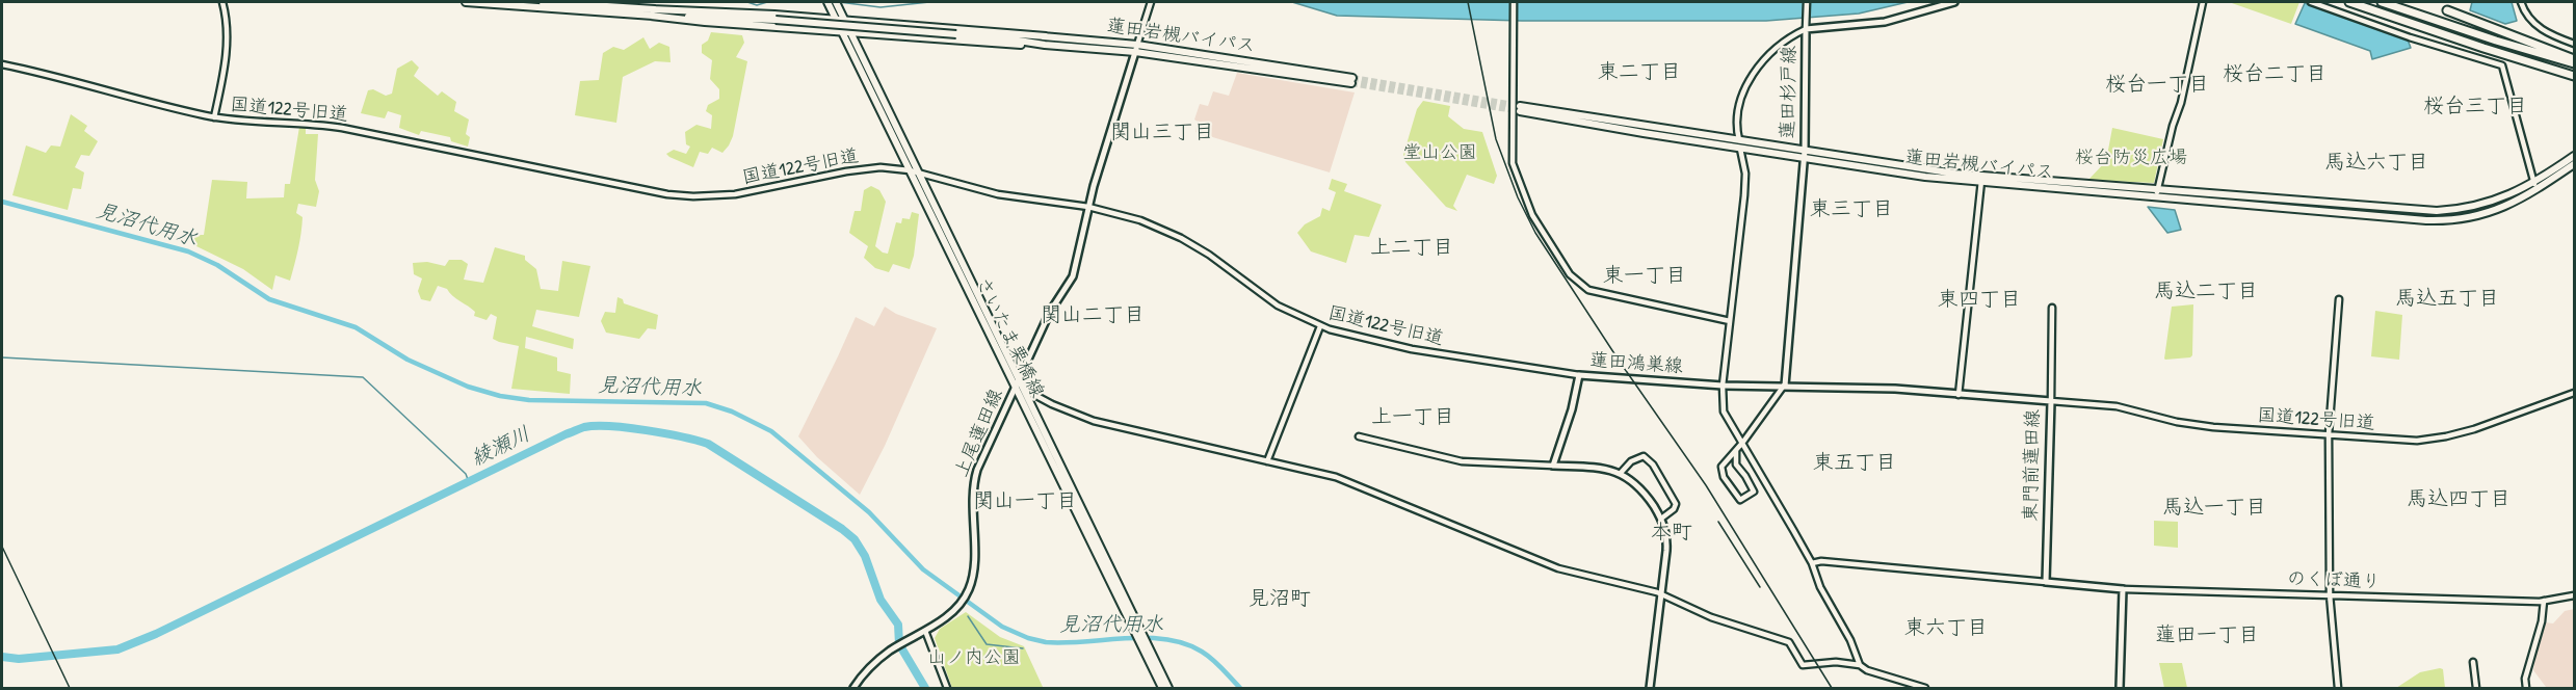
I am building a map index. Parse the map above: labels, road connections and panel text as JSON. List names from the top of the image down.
{
  "streets": {
    "main road": [
      "蓮田岩槻バイパス",
      "蓮田杉戸線",
      "さいたま栗橋線",
      "蓮田鴻巣線",
      "上尾蓮田線",
      "東門前蓮田線"
    ],
    "street": ["国道122号旧道", "のくぼ通り"]
  },
  "crossings": [
    ["蓮田岩槻バイパス", "蓮田杉戸線"],
    ["蓮田岩槻バイパス", "上尾蓮田線"],
    ["国道122号旧道", "さいたま栗橋線"],
    ["国道122号旧道", "蓮田鴻巣線"],
    ["国道122号旧道", "上尾蓮田線"],
    ["国道122号旧道", "東門前蓮田線"],
    ["さいたま栗橋線", "上尾蓮田線"],
    ["蓮田鴻巣線", "東門前蓮田線"]
  ],
  "districts": [
    "東二丁目",
    "桜台二丁目",
    "桜台一丁目",
    "桜台三丁目",
    "関山三丁目",
    "馬込六丁目",
    "東三丁目",
    "上二丁目",
    "東一丁目",
    "馬込二丁目",
    "馬込五丁目",
    "東四丁目",
    "関山二丁目",
    "上一丁目",
    "東五丁目",
    "馬込四丁目",
    "関山一丁目",
    "馬込一丁目",
    "本町",
    "見沼町",
    "東六丁目",
    "蓮田一丁目"
  ],
  "water": ["見沼代用水", "綾瀬川"],
  "parks": ["堂山公園", "桜台防災広場", "山ノ内公園"]
}
